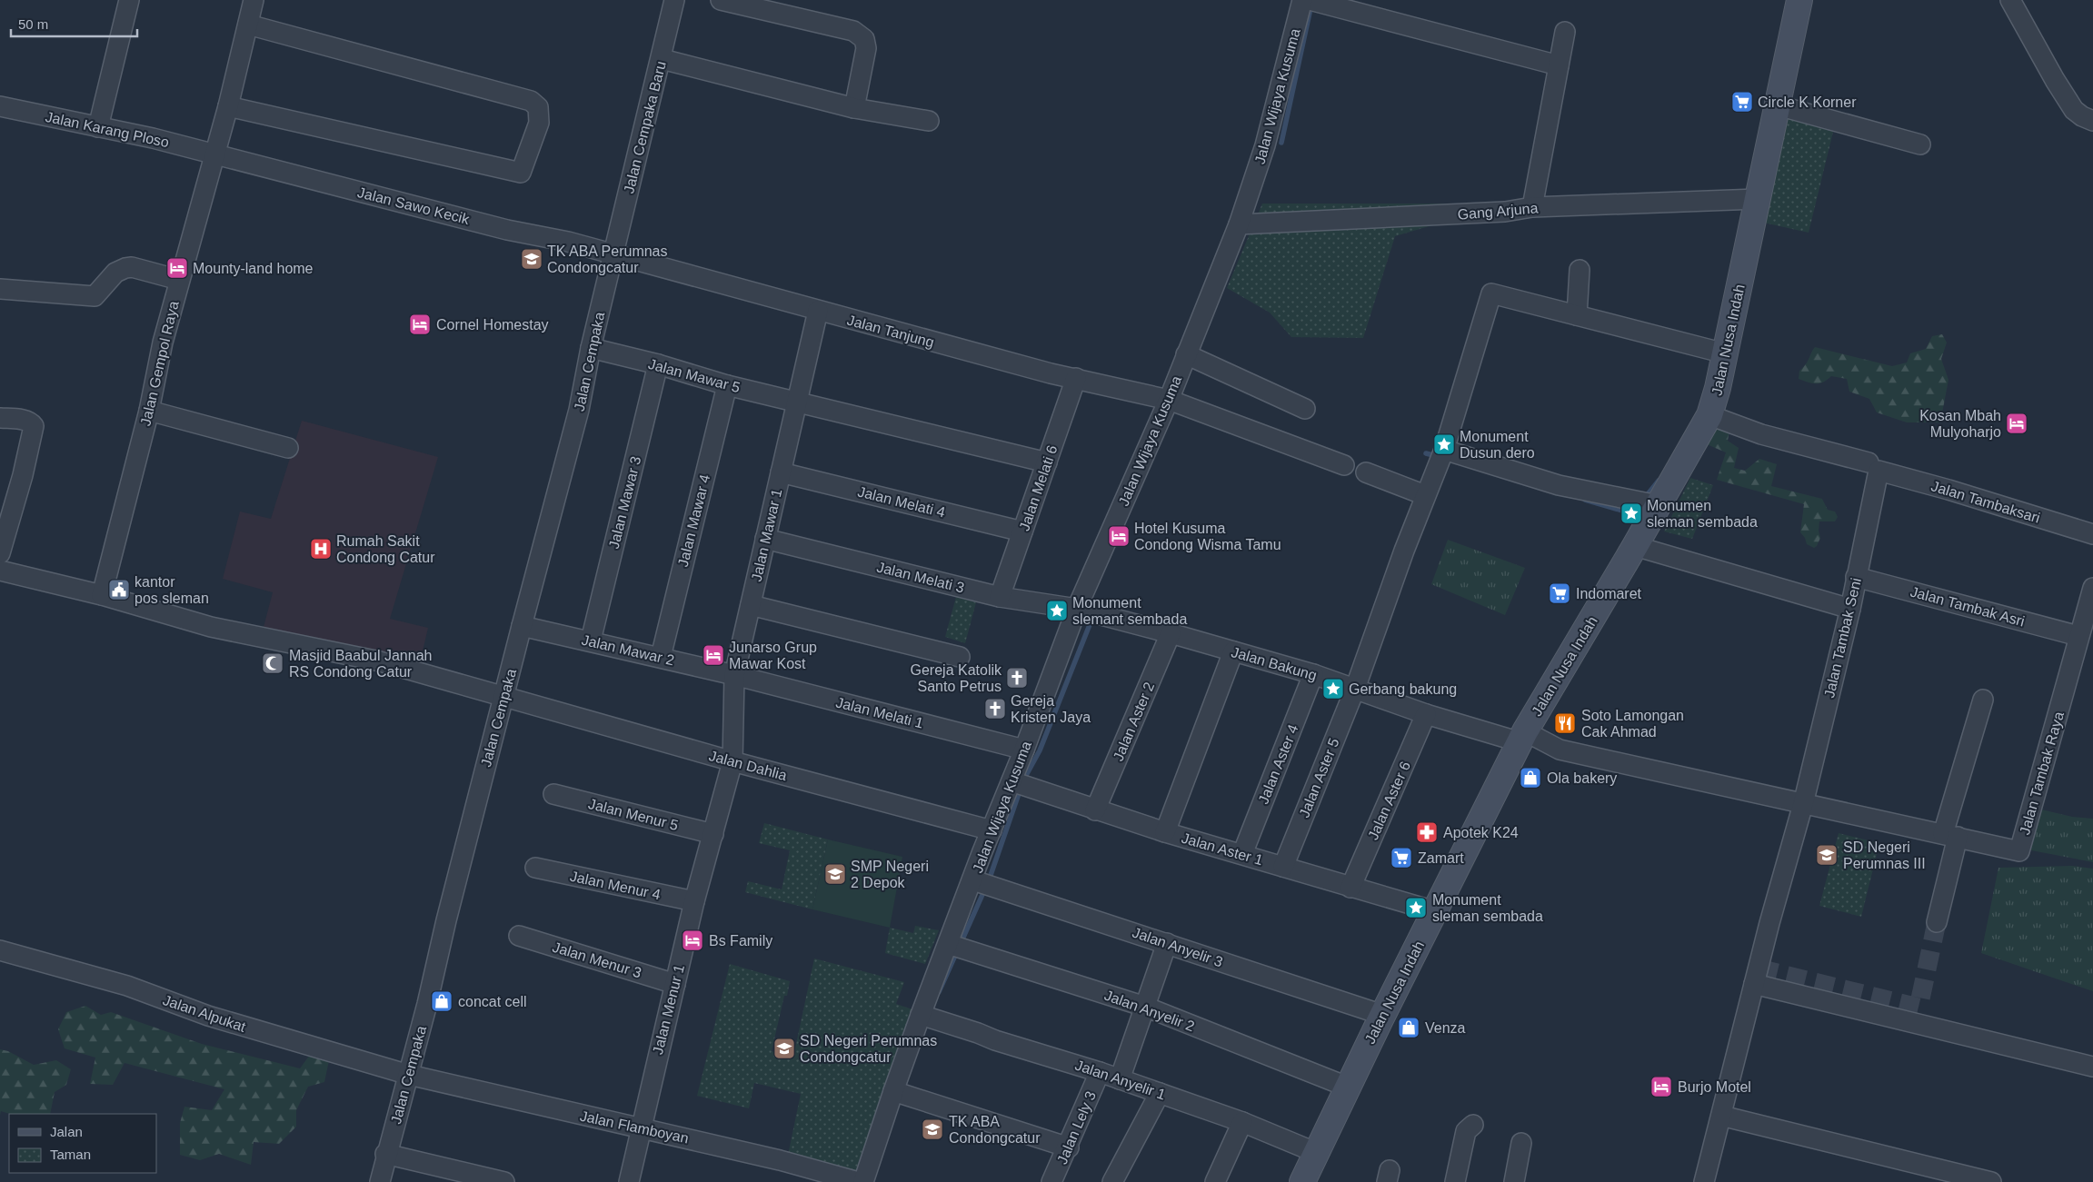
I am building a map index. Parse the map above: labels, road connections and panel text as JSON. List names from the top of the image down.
{
  "streets": {
    "main road": ["Jalan Nusa Indah"],
    "street": [
      "Jalan Wijaya Kusuma",
      "Jalan Cempaka Baru",
      "Jalan Karang Ploso",
      "Jalan Sawo Kecik",
      "Gang Arjuna",
      "Jalan Tanjung",
      "Jalan Cempaka",
      "Jalan Gempol Raya",
      "Jalan Mawar 5",
      "Jalan Melati 6",
      "Jalan Melati 4",
      "Jalan Tambaksari",
      "Jalan Mawar 3",
      "Jalan Mawar 4",
      "Jalan Mawar 1",
      "Jalan Melati 3",
      "Jalan Tambak Asri",
      "Jalan Tambak Seni",
      "Jalan Mawar 2",
      "Jalan Bakung",
      "Jalan Melati 1",
      "Jalan Aster 2",
      "Jalan Aster 4",
      "Jalan Dahlia",
      "Jalan Tambak Raya",
      "Jalan Aster 5",
      "Jalan Aster 6",
      "Jalan Menur 5",
      "Jalan Aster 1",
      "Jalan Menur 4",
      "Jalan Anyelir 3",
      "Jalan Menur 3",
      "Jalan Menur 1",
      "Jalan Anyelir 2",
      "Jalan Alpukat",
      "Jalan Anyelir 1",
      "Jalan Flamboyan",
      "Jalan Lely 3"
    ]
  },
  "crossings": [
    ["Jalan Wijaya Kusuma", "Gang Arjuna"],
    ["Jalan Wijaya Kusuma", "Jalan Tanjung"],
    ["Jalan Wijaya Kusuma", "Jalan Melati 3"],
    ["Jalan Wijaya Kusuma", "Jalan Bakung"],
    ["Jalan Wijaya Kusuma", "Jalan Melati 1"],
    ["Jalan Wijaya Kusuma", "Jalan Dahlia"],
    ["Jalan Wijaya Kusuma", "Jalan Aster 1"],
    ["Jalan Wijaya Kusuma", "Jalan Anyelir 3"],
    ["Jalan Wijaya Kusuma", "Jalan Anyelir 2"],
    ["Jalan Wijaya Kusuma", "Jalan Anyelir 1"],
    ["Jalan Cempaka Baru", "Jalan Sawo Kecik"],
    ["Jalan Cempaka Baru", "Jalan Tanjung"],
    ["Jalan Cempaka Baru", "Jalan Cempaka"],
    ["Jalan Karang Ploso", "Jalan Sawo Kecik"],
    ["Jalan Karang Ploso", "Jalan Gempol Raya"],
    ["Jalan Sawo Kecik", "Jalan Tanjung"],
    ["Jalan Sawo Kecik", "Jalan Cempaka"],
    ["Jalan Sawo Kecik", "Jalan Gempol Raya"],
    ["Gang Arjuna", "Jalan Nusa Indah"],
    ["Jalan Tanjung", "Jalan Cempaka"],
    ["Jalan Tanjung", "Jalan Melati 6"],
    ["Jalan Tanjung", "Jalan Mawar 1"],
    ["Jalan Nusa Indah", "Jalan Tambaksari"],
    ["Jalan Nusa Indah", "Jalan Bakung"],
    ["Jalan Nusa Indah", "Jalan Tambak Raya"],
    ["Jalan Nusa Indah", "Jalan Aster 1"],
    ["Jalan Nusa Indah", "Jalan Anyelir 3"],
    ["Jalan Nusa Indah", "Jalan Anyelir 2"],
    ["Jalan Nusa Indah", "Jalan Anyelir 1"],
    ["Jalan Cempaka", "Jalan Mawar 5"],
    ["Jalan Cempaka", "Jalan Mawar 2"],
    ["Jalan Cempaka", "Jalan Dahlia"],
    ["Jalan Cempaka", "Jalan Alpukat"],
    ["Jalan Cempaka", "Jalan Flamboyan"],
    ["Jalan Gempol Raya", "Jalan Dahlia"],
    ["Jalan Mawar 5", "Jalan Melati 6"],
    ["Jalan Mawar 5", "Jalan Mawar 3"],
    ["Jalan Mawar 5", "Jalan Mawar 4"],
    ["Jalan Mawar 5", "Jalan Mawar 1"],
    ["Jalan Melati 6", "Jalan Melati 4"],
    ["Jalan Melati 6", "Jalan Melati 3"],
    ["Jalan Melati 4", "Jalan Mawar 1"],
    ["Jalan Tambaksari", "Jalan Tambak Seni"],
    ["Jalan Mawar 3", "Jalan Mawar 2"],
    ["Jalan Mawar 4", "Jalan Mawar 2"],
    ["Jalan Mawar 1", "Jalan Melati 3"],
    ["Jalan Mawar 1", "Jalan Mawar 2"],
    ["Jalan Mawar 1", "Jalan Melati 1"],
    ["Jalan Mawar 1", "Jalan Dahlia"],
    ["Jalan Mawar 1", "Jalan Menur 1"],
    ["Jalan Melati 3", "Jalan Bakung"],
    ["Jalan Tambak Asri", "Jalan Tambak Seni"],
    ["Jalan Tambak Asri", "Jalan Tambak Raya"],
    ["Jalan Tambak Seni", "Jalan Tambak Raya"],
    ["Jalan Mawar 2", "Jalan Melati 1"],
    ["Jalan Bakung", "Jalan Aster 2"],
    ["Jalan Bakung", "Jalan Aster 4"],
    ["Jalan Bakung", "Jalan Tambak Raya"],
    ["Jalan Bakung", "Jalan Aster 5"],
    ["Jalan Bakung", "Jalan Aster 6"],
    ["Jalan Aster 2", "Jalan Aster 1"],
    ["Jalan Aster 4", "Jalan Aster 1"],
    ["Jalan Dahlia", "Jalan Menur 1"],
    ["Jalan Aster 5", "Jalan Aster 1"],
    ["Jalan Aster 6", "Jalan Aster 1"],
    ["Jalan Menur 5", "Jalan Menur 1"],
    ["Jalan Menur 4", "Jalan Menur 1"],
    ["Jalan Menur 3", "Jalan Menur 1"],
    ["Jalan Menur 1", "Jalan Flamboyan"],
    ["Jalan Alpukat", "Jalan Flamboyan"],
    ["Jalan Anyelir 1", "Jalan Lely 3"]
  ],
  "places": {
    "supermarket": ["Circle K Korner", "Indomaret", "Zamart"],
    "school or university": [
      "TK ABA Perumnas Condongcatur",
      "SD Negeri Perumnas III",
      "SMP Negeri 2 Depok",
      "SD Negeri Perumnas Condongcatur",
      "TK ABA Condongcatur"
    ],
    "hotel": [
      "Mounty-land home",
      "Cornel Homestay",
      "Kosan Mbah Mulyoharjo",
      "Hotel Kusuma Condong Wisma Tamu",
      "Junarso Grup Mawar Kost",
      "Bs Family",
      "Burjo Motel"
    ],
    "place": [
      "Monument Dusun dero",
      "Monumen sleman sembada",
      "Monument slemant sembada",
      "Gerbang bakung",
      "Monument sleman sembada"
    ],
    "hospital": ["Rumah Sakit Condong Catur"],
    "public building": ["kantor pos sleman"],
    "mosque": ["Masjid Baabul Jannah RS Condong Catur"],
    "church": ["Gereja Katolik Santo Petrus", "Gereja Kristen Jaya"],
    "restaurant": ["Soto Lamongan Cak Ahmad"],
    "shop": ["Ola bakery", "concat cell", "Venza"],
    "pharmacy": ["Apotek K24"]
  },
  "legend": ["Jalan", "Taman"],
  "scale_bar": "50 m"
}
